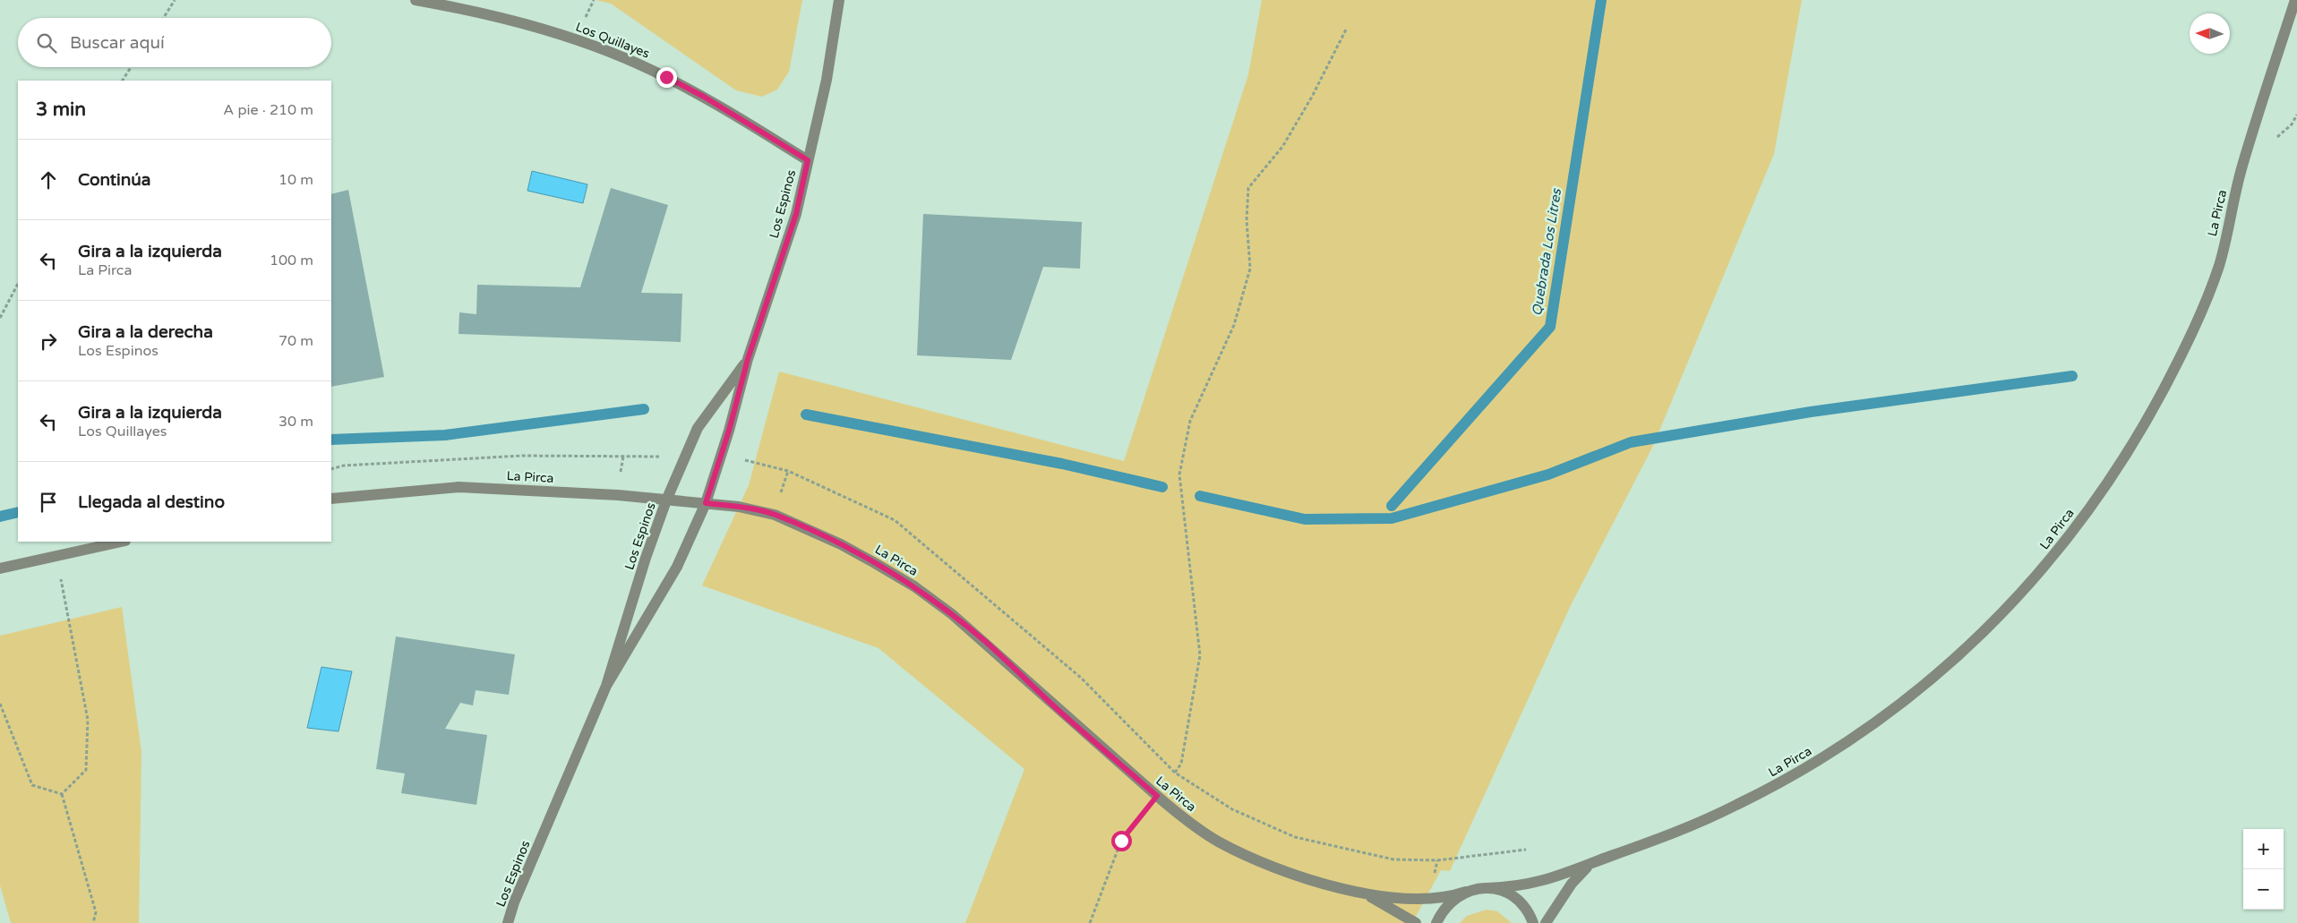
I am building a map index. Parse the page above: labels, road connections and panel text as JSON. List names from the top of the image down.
{
  "streets": {
    "street": ["Los Quillayes", "Los Espinos", "La Pirca"]
  },
  "crossings": [
    ["Los Quillayes", "Los Espinos"],
    ["Los Espinos", "La Pirca"]
  ],
  "water": ["Quebrada Los Litres"],
  "north": "left",
  "page": {
    "search": "Buscar aquí",
    "heading": ["3 min", "A pie · 210 m"],
    "list": [
      ["Continúa", "10 m"],
      ["Gira a la izquierda", "La Pirca", "100 m"],
      ["Gira a la derecha", "Los Espinos", "70 m"],
      ["Gira a la izquierda", "Los Quillayes", "30 m"],
      "Llegada al destino"
    ],
    "map_buttons": ["+", "−"]
  }
}
